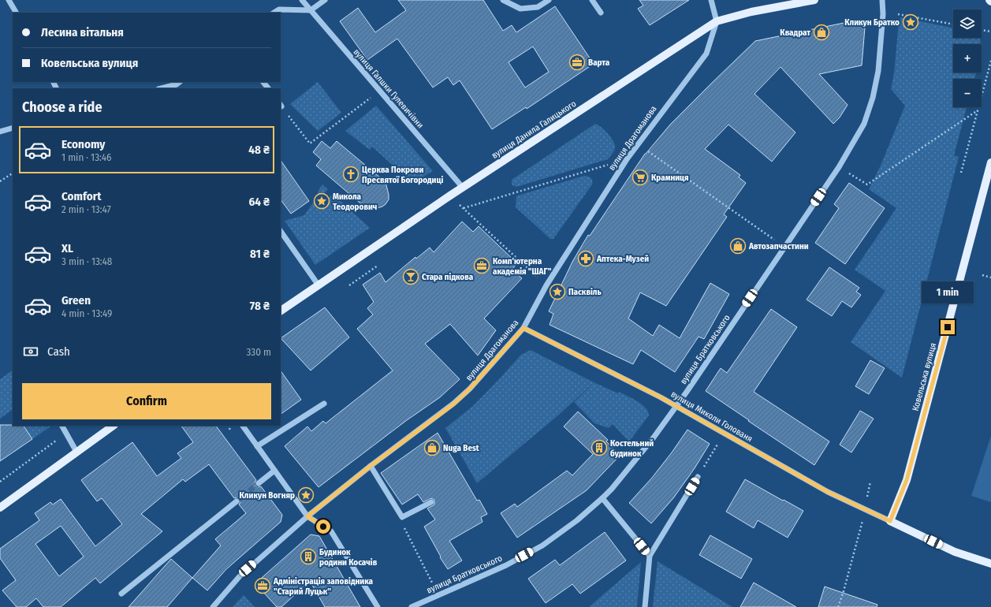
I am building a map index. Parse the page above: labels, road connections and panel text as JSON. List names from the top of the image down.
{
  "streets": {
    "main road": ["вулиця Данила Галицького", "Ковельська вулиця"],
    "street": [
      "вулиця Галшки Гулевичівни",
      "вулиця Драгоманова",
      "вулиця Братковського",
      "вулиця Миколи Голованя"
    ]
  },
  "crossings": [
    ["вулиця Галшки Гулевичівни", "вулиця Данила Галицького"],
    ["вулиця Данила Галицького", "вулиця Драгоманова"],
    ["вулиця Драгоманова", "вулиця Миколи Голованя"],
    ["вулиця Братковського", "вулиця Миколи Голованя"],
    ["Ковельська вулиця", "вулиця Миколи Голованя"]
  ],
  "places": {
    "place": [
      "Кликун Братко",
      "Микола Теодорович",
      "Пасквіль",
      "Кликун Вогняр"
    ],
    "shop": ["Квадрат", "Автозапчастини", "Nuga Best"],
    "office": ["Варта", "Комп'ютерна академія \"ШАГ\"", "Адміністрація заповідника \"Старий Луцьк\""],
    "church": ["Церква Покрови Пресвятої Богородиці"],
    "supermarket": ["Крамниця"],
    "pharmacy": ["Аптека-Музей"],
    "bar": ["Стара підкова"],
    "building": ["Костельний будинок", "Будинок родини Косачів"]
  },
  "page": {
    "map_buttons": ["+", "−"],
    "banner": ["Лесина вітальня", "Ковельська вулиця"],
    "heading": "Choose a ride",
    "list": [
      {
        "name": "Economy",
        "note": "1 min · 13:46",
        "value": "48 ₴"
      },
      {
        "name": "Comfort",
        "note": "2 min · 13:47",
        "value": "64 ₴"
      },
      {
        "name": "XL",
        "note": "3 min · 13:48",
        "value": "81 ₴"
      },
      {
        "name": "Green",
        "note": "4 min · 13:49",
        "value": "78 ₴"
      }
    ],
    "bubble": "1 min",
    "pay": ["Cash", "330 m"],
    "buttons": "Confirm"
  }
}
